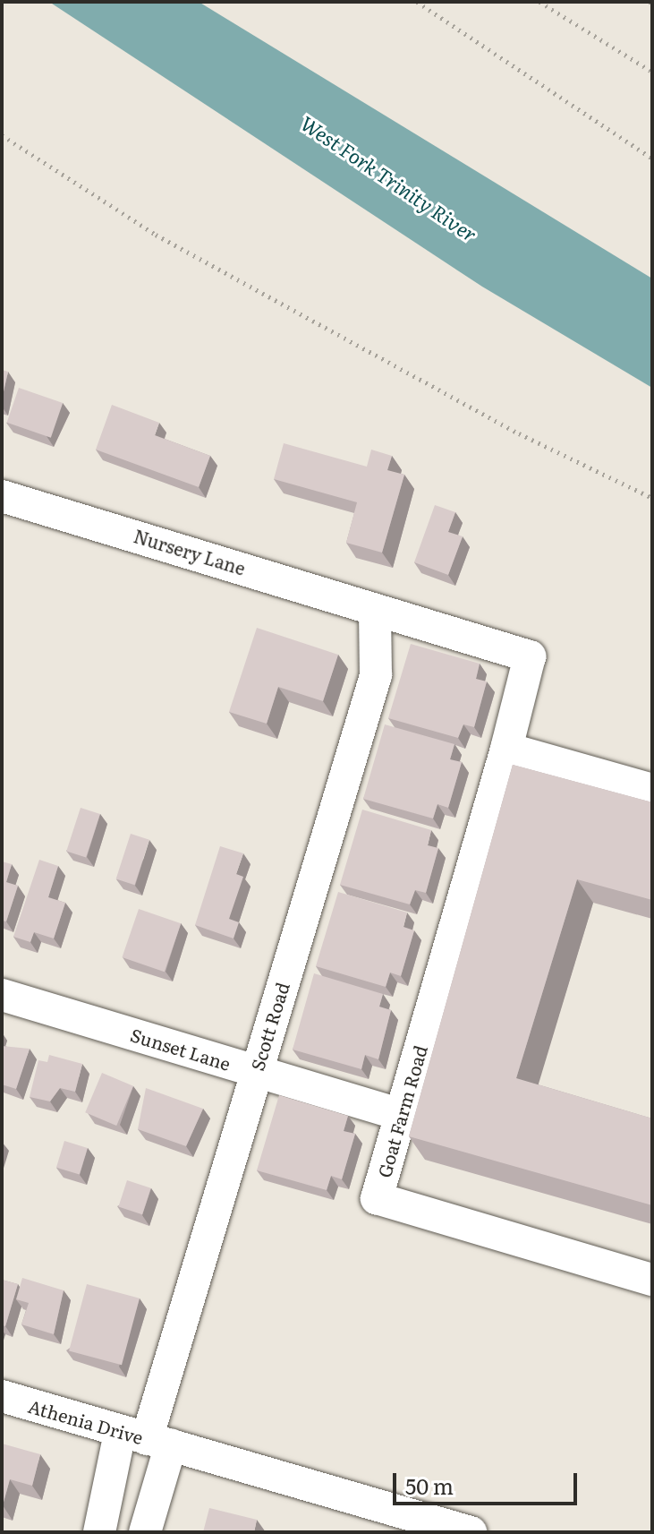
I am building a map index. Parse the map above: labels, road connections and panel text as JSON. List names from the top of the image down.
{
  "streets": {
    "street": [
      "Nursery Lane",
      "Scott Road",
      "Sunset Lane",
      "Goat Farm Road",
      "Athenia Drive"
    ]
  },
  "crossings": [
    ["Nursery Lane", "Scott Road"],
    ["Nursery Lane", "Goat Farm Road"],
    ["Scott Road", "Sunset Lane"],
    ["Scott Road", "Goat Farm Road"],
    ["Scott Road", "Athenia Drive"],
    ["Sunset Lane", "Goat Farm Road"]
  ],
  "water": ["West Fork Trinity River"],
  "scale_bar": "50 m"
}
